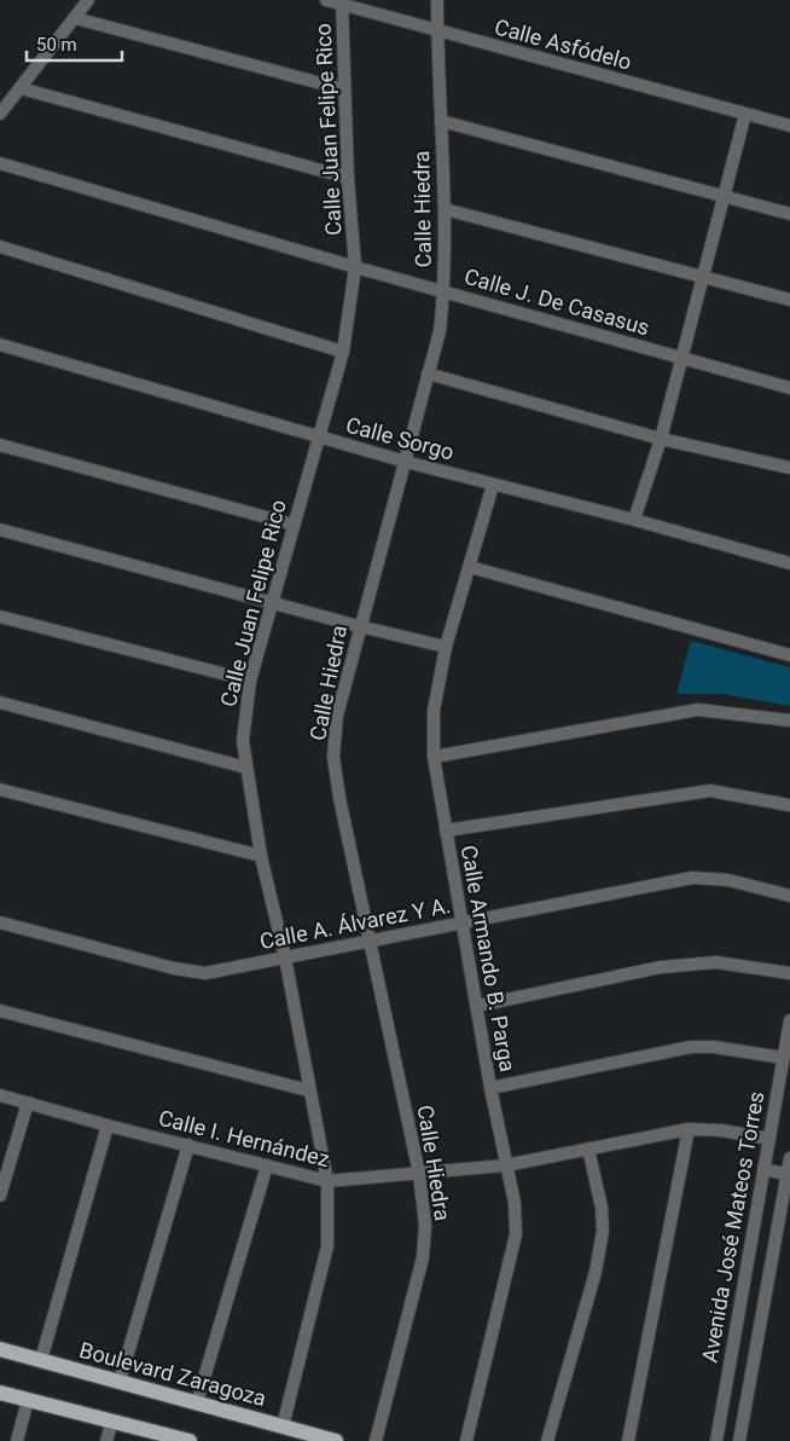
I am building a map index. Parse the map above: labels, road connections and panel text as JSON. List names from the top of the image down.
{
  "streets": {
    "main road": ["Boulevard Zaragoza"],
    "street": [
      "Calle Asfódelo",
      "Calle Juan Felipe Rico",
      "Calle Hiedra",
      "Calle J. De Casasus",
      "Calle Sorgo",
      "Calle A. Álvarez Y A.",
      "Calle Armando B. Parga",
      "Calle I. Hernández",
      "Avenida José Mateos Torres"
    ]
  },
  "crossings": [
    ["Calle Asfódelo", "Calle Juan Felipe Rico"],
    ["Calle Asfódelo", "Calle Hiedra"],
    ["Calle Juan Felipe Rico", "Calle J. De Casasus"],
    ["Calle Juan Felipe Rico", "Calle Sorgo"],
    ["Calle Juan Felipe Rico", "Calle A. Álvarez Y A."],
    ["Calle Juan Felipe Rico", "Calle I. Hernández"],
    ["Calle Juan Felipe Rico", "Boulevard Zaragoza"],
    ["Calle Hiedra", "Calle J. De Casasus"],
    ["Calle Hiedra", "Calle Sorgo"],
    ["Calle Hiedra", "Calle A. Álvarez Y A."],
    ["Calle Hiedra", "Calle I. Hernández"],
    ["Calle Sorgo", "Calle Armando B. Parga"],
    ["Calle A. Álvarez Y A.", "Calle Armando B. Parga"],
    ["Calle Armando B. Parga", "Calle I. Hernández"],
    ["Calle I. Hernández", "Avenida José Mateos Torres"]
  ],
  "scale_bar": "50 m"
}
